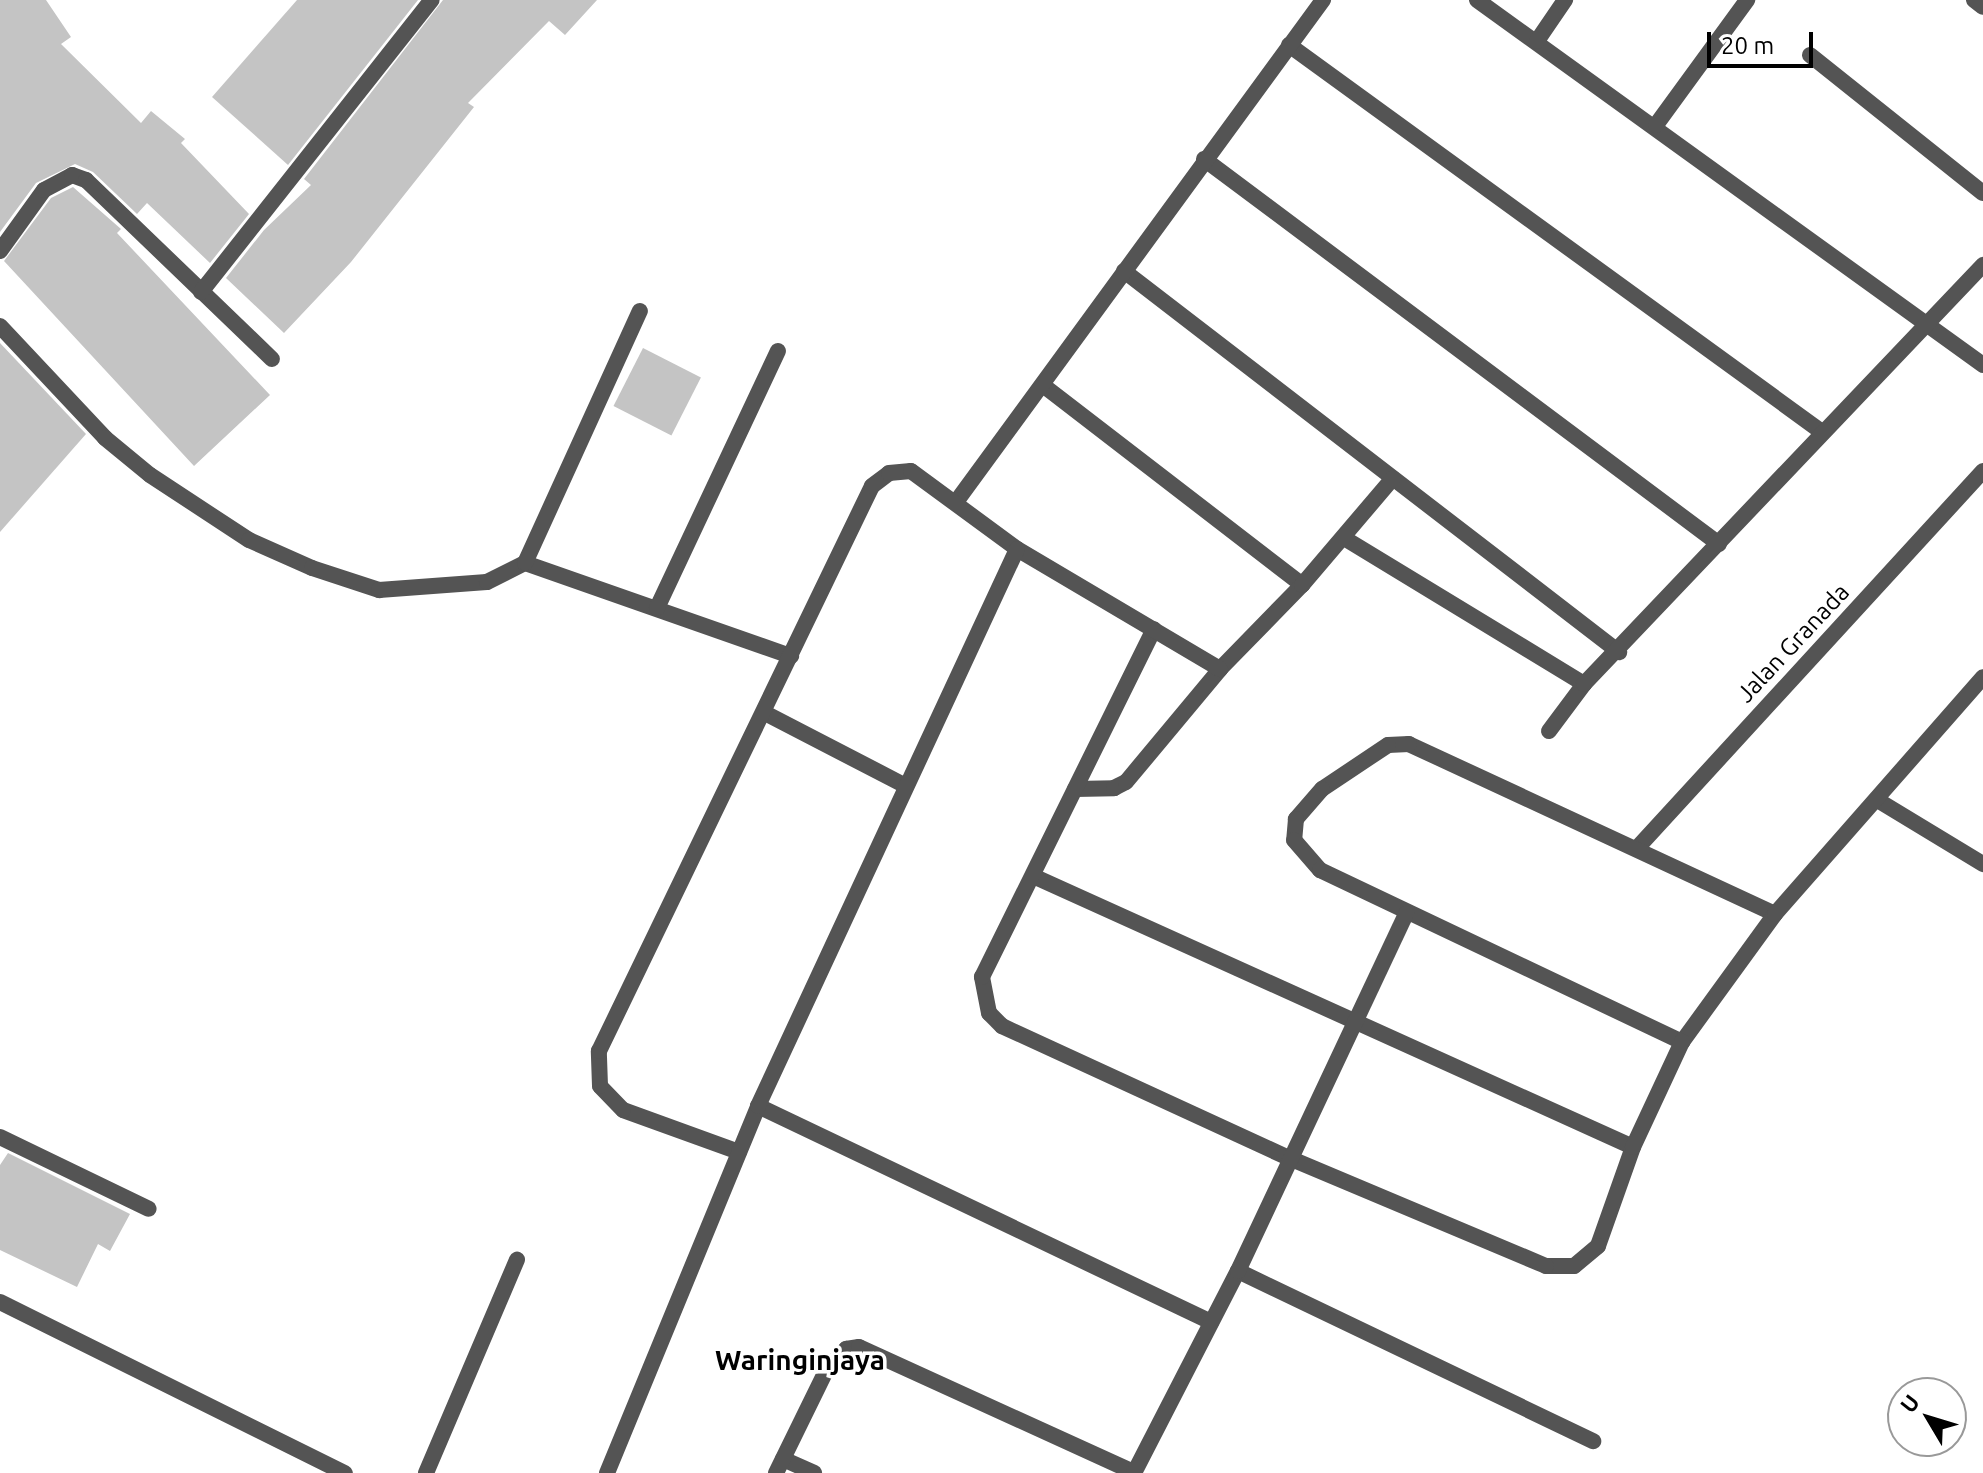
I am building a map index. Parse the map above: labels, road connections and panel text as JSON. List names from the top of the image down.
{
  "streets": {
    "street": ["Jalan Granada"]
  },
  "districts": ["Waringinjaya"],
  "scale_bar": "20 m",
  "north": "top left"
}
